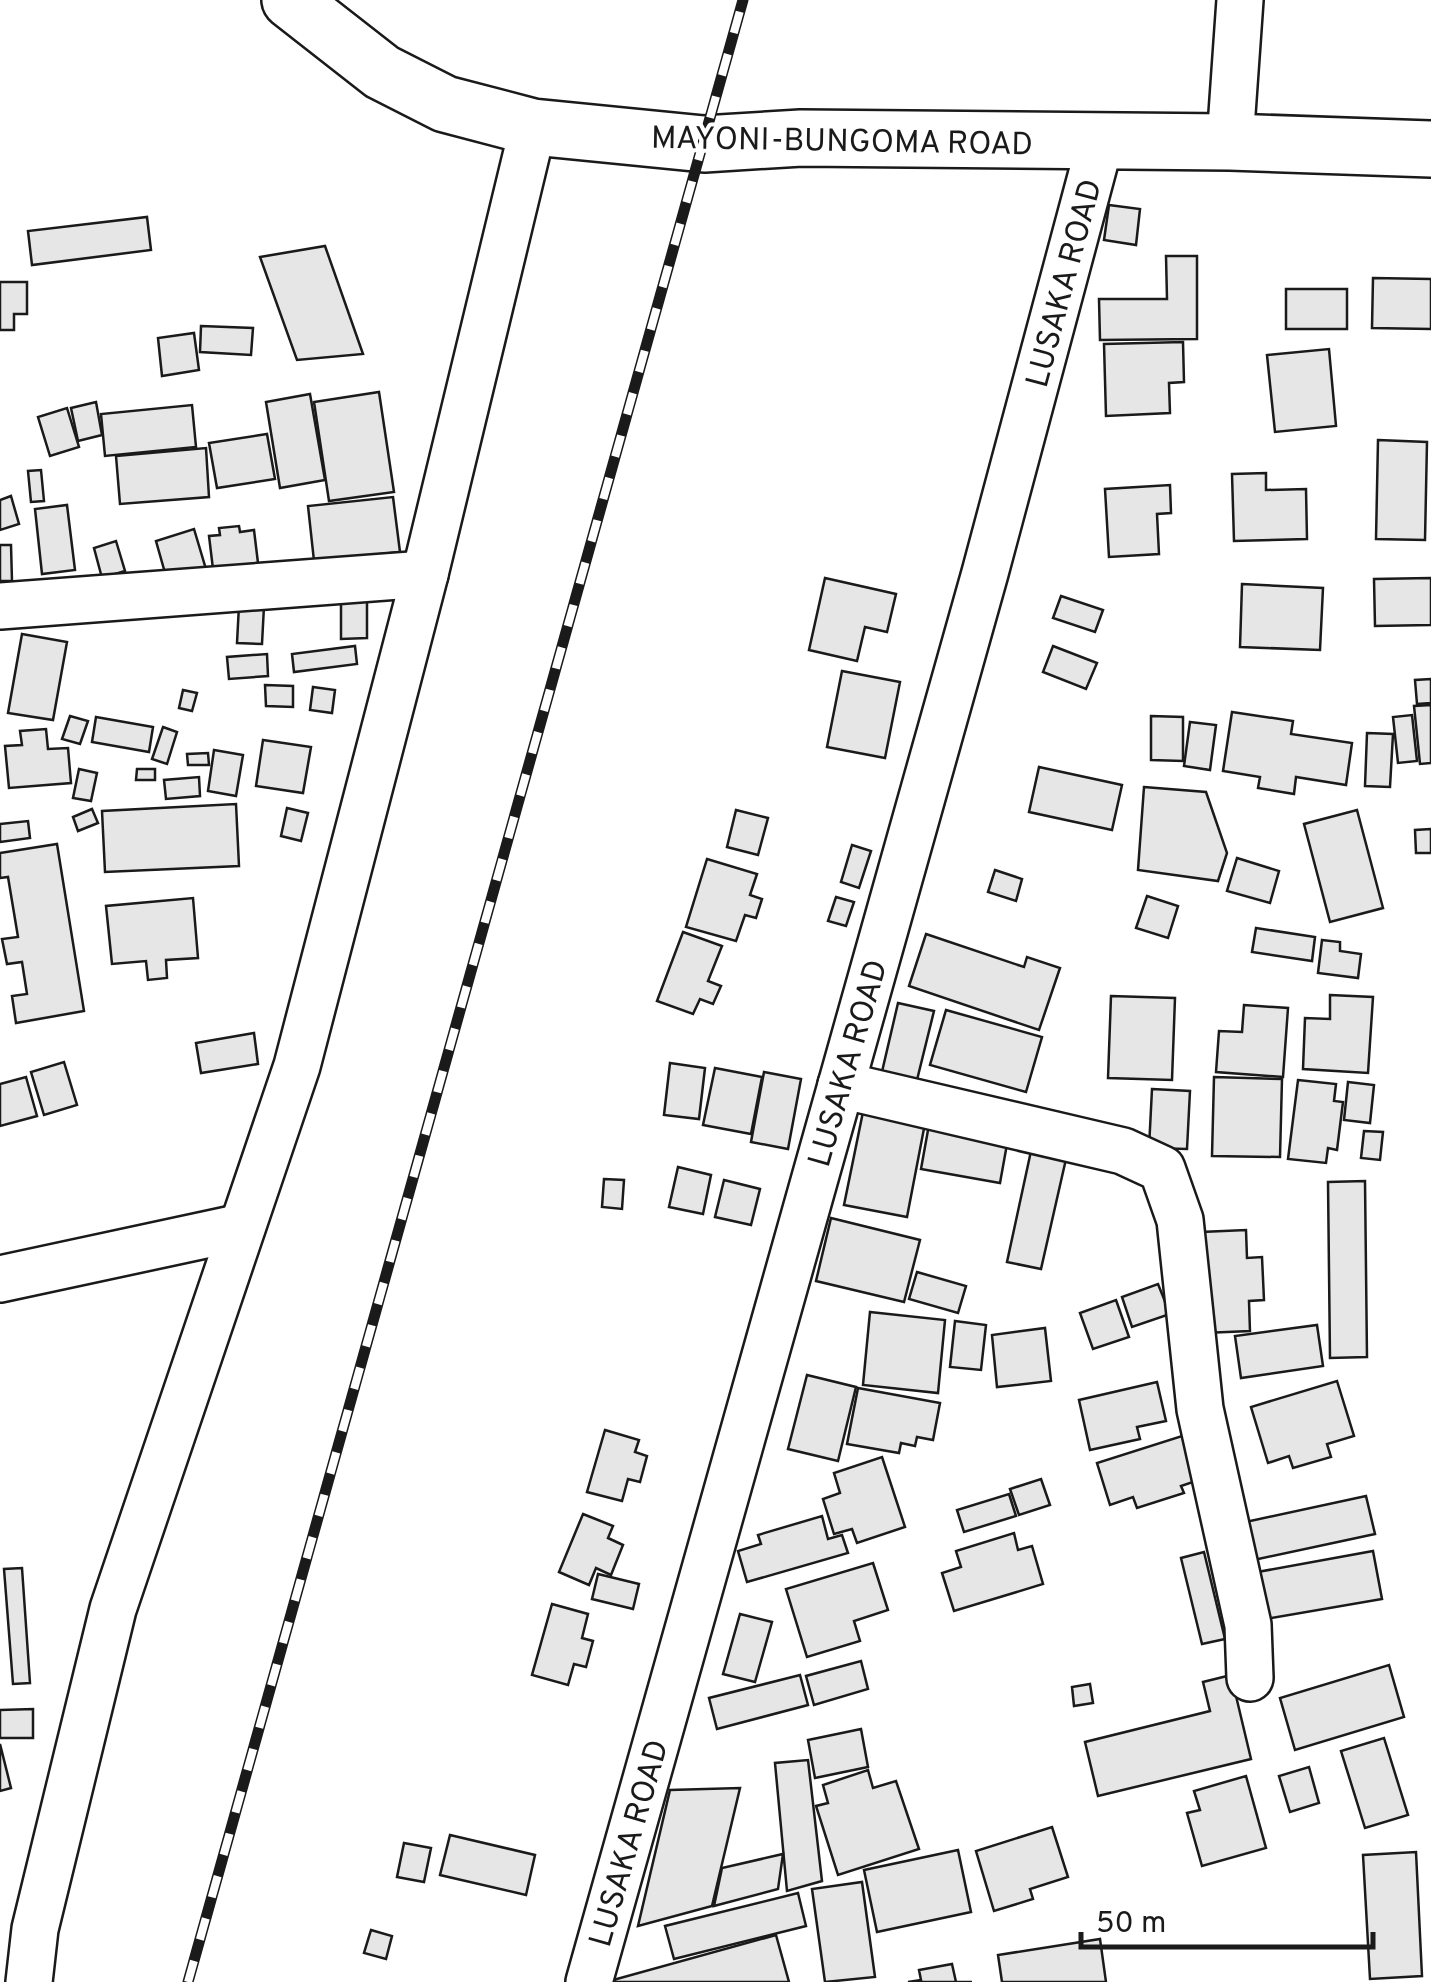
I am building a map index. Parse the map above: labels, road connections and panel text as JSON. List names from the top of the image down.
{
  "streets": {
    "main road": ["MAYONI-BUNGOMA ROAD"],
    "street": ["LUSAKA ROAD"]
  },
  "crossings": [
    ["MAYONI-BUNGOMA ROAD", "LUSAKA ROAD"]
  ],
  "scale_bar": "50 m"
}
